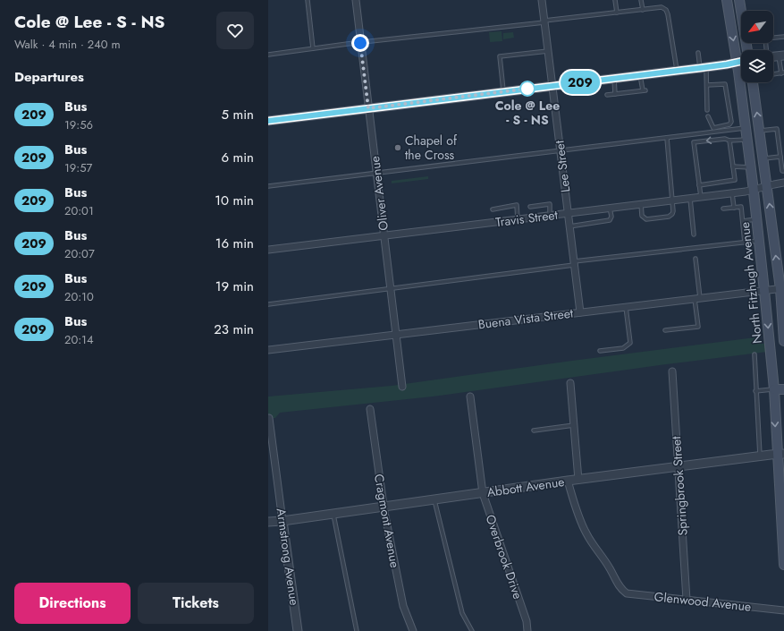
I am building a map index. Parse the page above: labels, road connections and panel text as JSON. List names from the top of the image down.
{
  "streets": {
    "main road": ["North Fitzhugh Avenue"],
    "street": [
      "Lee Street",
      "Oliver Avenue",
      "Travis Street",
      "Buena Vista Street",
      "Springbrook Street",
      "Abbott Avenue",
      "Cragmont Avenue",
      "Armstrong Avenue",
      "Overbrook Drive",
      "Glenwood Avenue"
    ]
  },
  "crossings": [
    ["Lee Street", "Travis Street"],
    ["Lee Street", "Buena Vista Street"],
    ["Oliver Avenue", "Travis Street"],
    ["Oliver Avenue", "Buena Vista Street"],
    ["Travis Street", "North Fitzhugh Avenue"],
    ["North Fitzhugh Avenue", "Buena Vista Street"],
    ["North Fitzhugh Avenue", "Abbott Avenue"],
    ["Springbrook Street", "Abbott Avenue"],
    ["Springbrook Street", "Glenwood Avenue"],
    ["Abbott Avenue", "Cragmont Avenue"],
    ["Abbott Avenue", "Armstrong Avenue"],
    ["Abbott Avenue", "Overbrook Drive"],
    ["Abbott Avenue", "Glenwood Avenue"]
  ],
  "places": ["Cole @ Lee - S - NS", "Chapel of the Cross"],
  "lines": ["bus line 209"],
  "north": "bottom left",
  "page": {
    "heading": [
      ["Cole @ Lee - S - NS", "Walk · 4 min · 240 m"],
      "Departures"
    ],
    "on_map": "209",
    "list": [
      {
        "mark": "209",
        "name": "Bus",
        "note": "19:56",
        "value": "5 min"
      },
      {
        "mark": "209",
        "name": "Bus",
        "note": "19:57",
        "value": "6 min"
      },
      {
        "mark": "209",
        "name": "Bus",
        "note": "20:01",
        "value": "10 min"
      },
      {
        "mark": "209",
        "name": "Bus",
        "note": "20:07",
        "value": "16 min"
      },
      {
        "mark": "209",
        "name": "Bus",
        "note": "20:10",
        "value": "19 min"
      },
      {
        "mark": "209",
        "name": "Bus",
        "note": "20:14",
        "value": "23 min"
      }
    ],
    "buttons": ["Directions", "Tickets"]
  }
}
